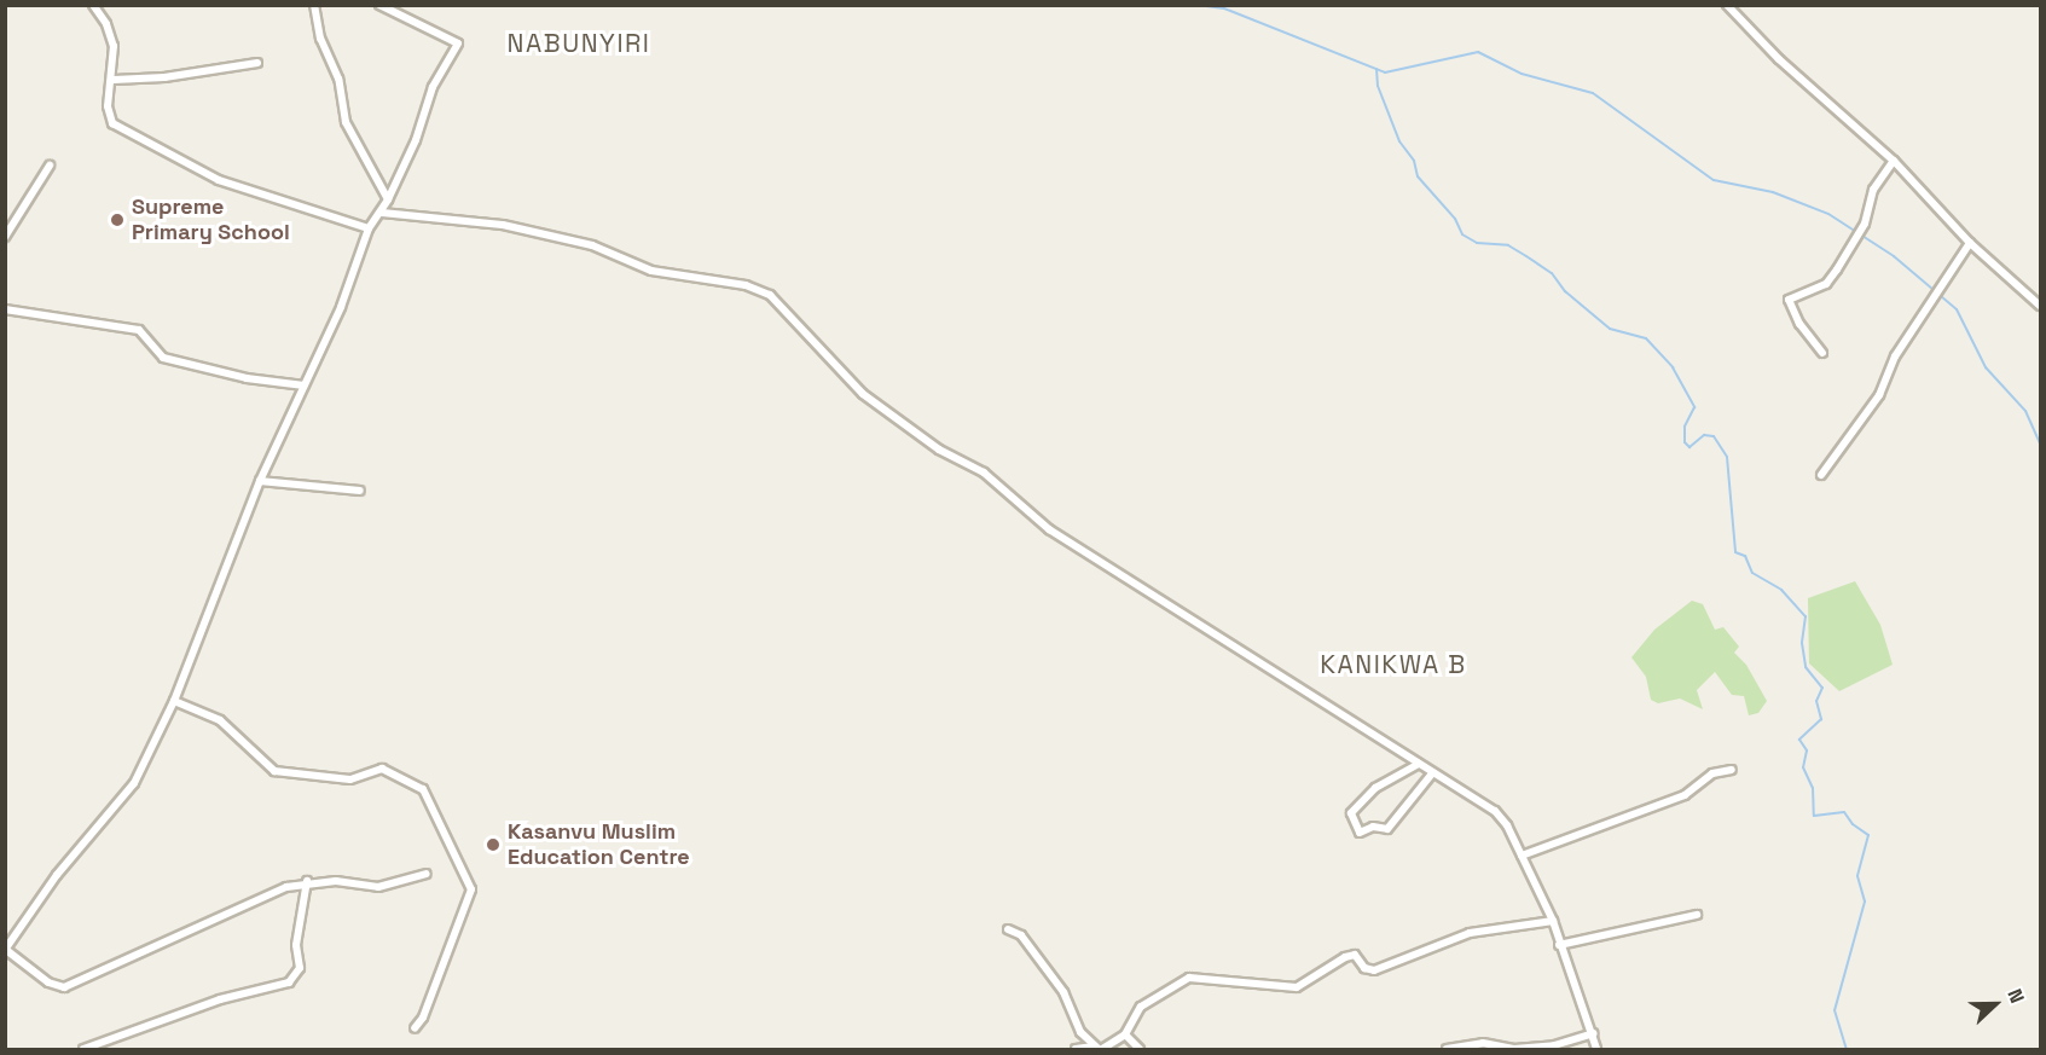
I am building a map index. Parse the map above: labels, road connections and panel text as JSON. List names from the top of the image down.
{
  "districts": ["NABUNYIRI", "KANIKWA B"],
  "places": ["Supreme Primary School", "Kasanvu Muslim Education Centre"],
  "north": "right"
}
